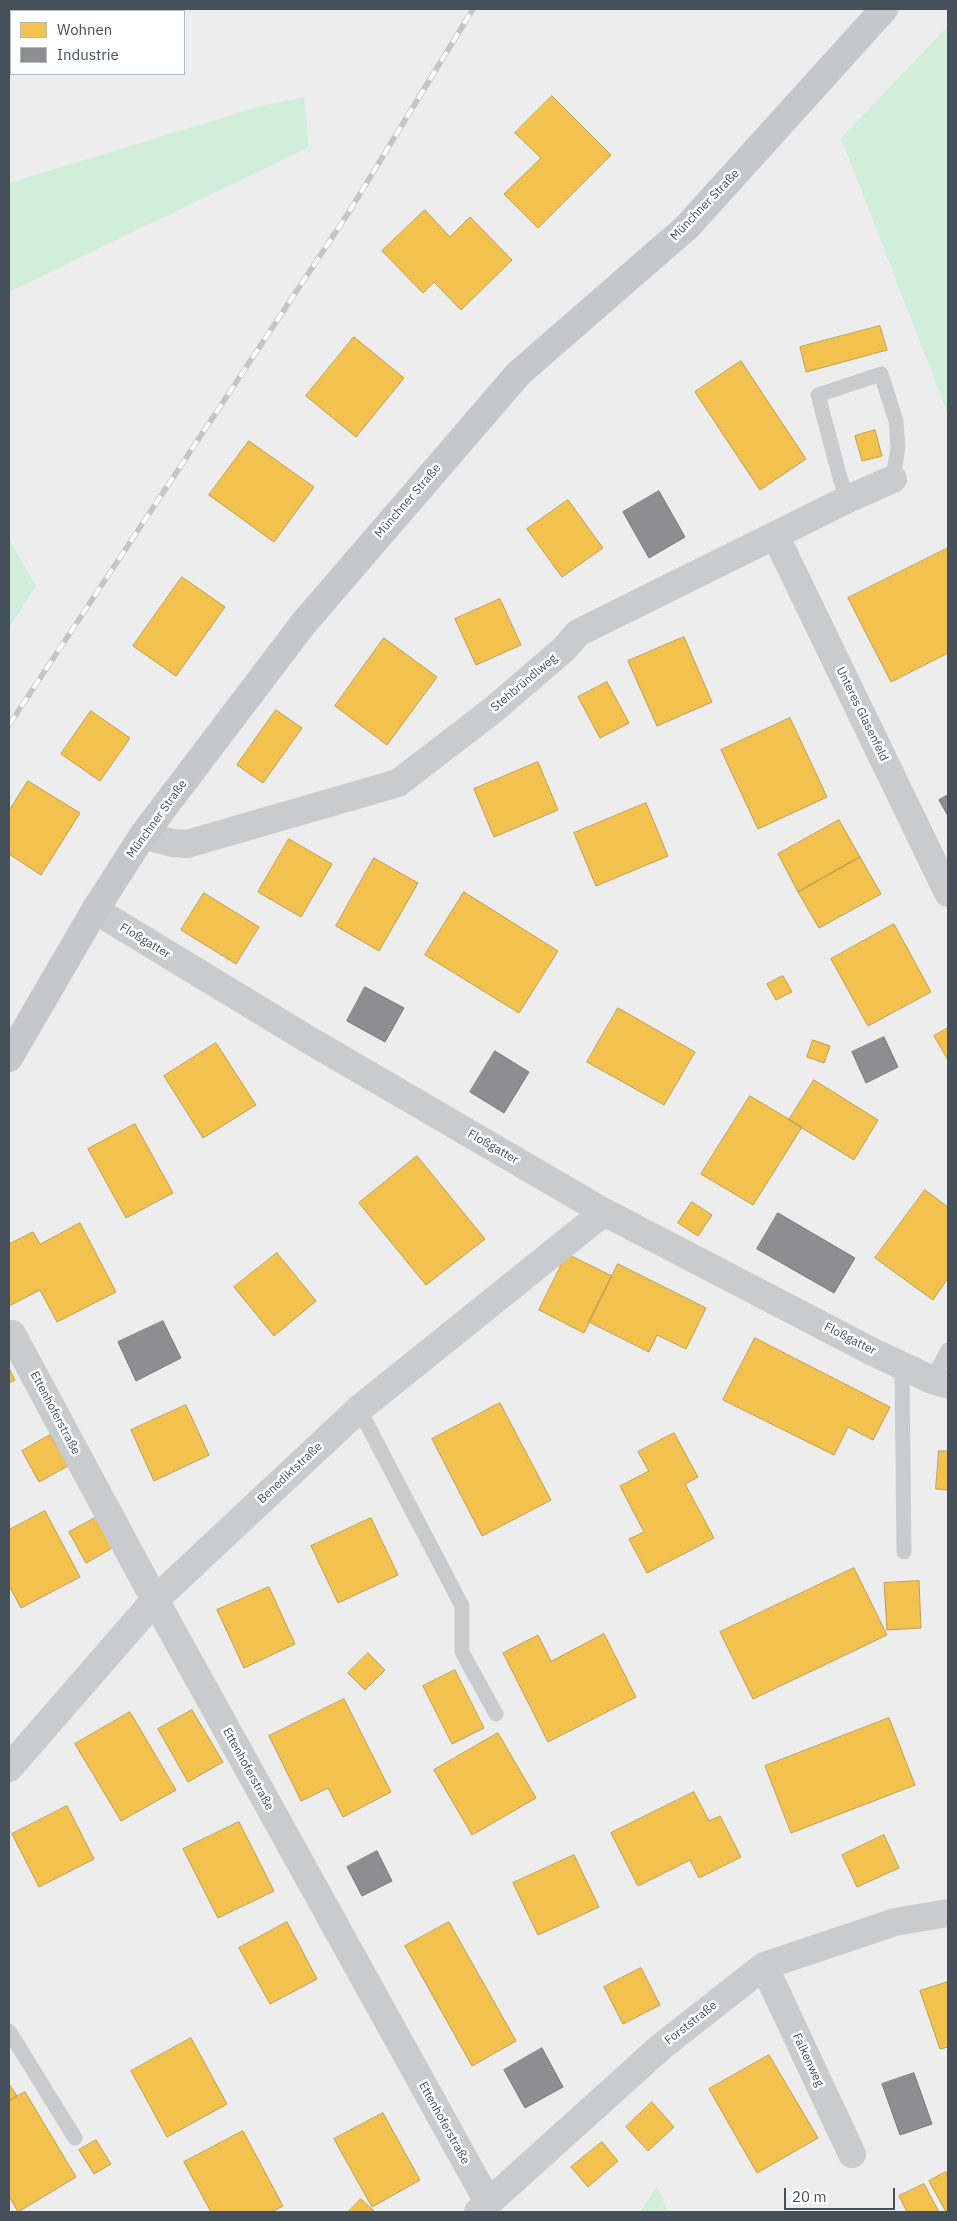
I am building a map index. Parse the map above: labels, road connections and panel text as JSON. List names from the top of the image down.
{
  "streets": {
    "main road": ["Münchner Straße"],
    "street": [
      "Stehbründlweg",
      "Unteres Glasenfeld",
      "Floßgatter",
      "Ettenhoferstraße",
      "Benediktstraße",
      "Forststraße",
      "Falkenweg"
    ]
  },
  "crossings": [
    ["Münchner Straße", "Stehbründlweg"],
    ["Münchner Straße", "Floßgatter"],
    ["Stehbründlweg", "Unteres Glasenfeld"],
    ["Floßgatter", "Benediktstraße"],
    ["Ettenhoferstraße", "Benediktstraße"],
    ["Ettenhoferstraße", "Forststraße"],
    ["Forststraße", "Falkenweg"]
  ],
  "legend": ["Wohnen", "Industrie"],
  "scale_bar": "20 m"
}
